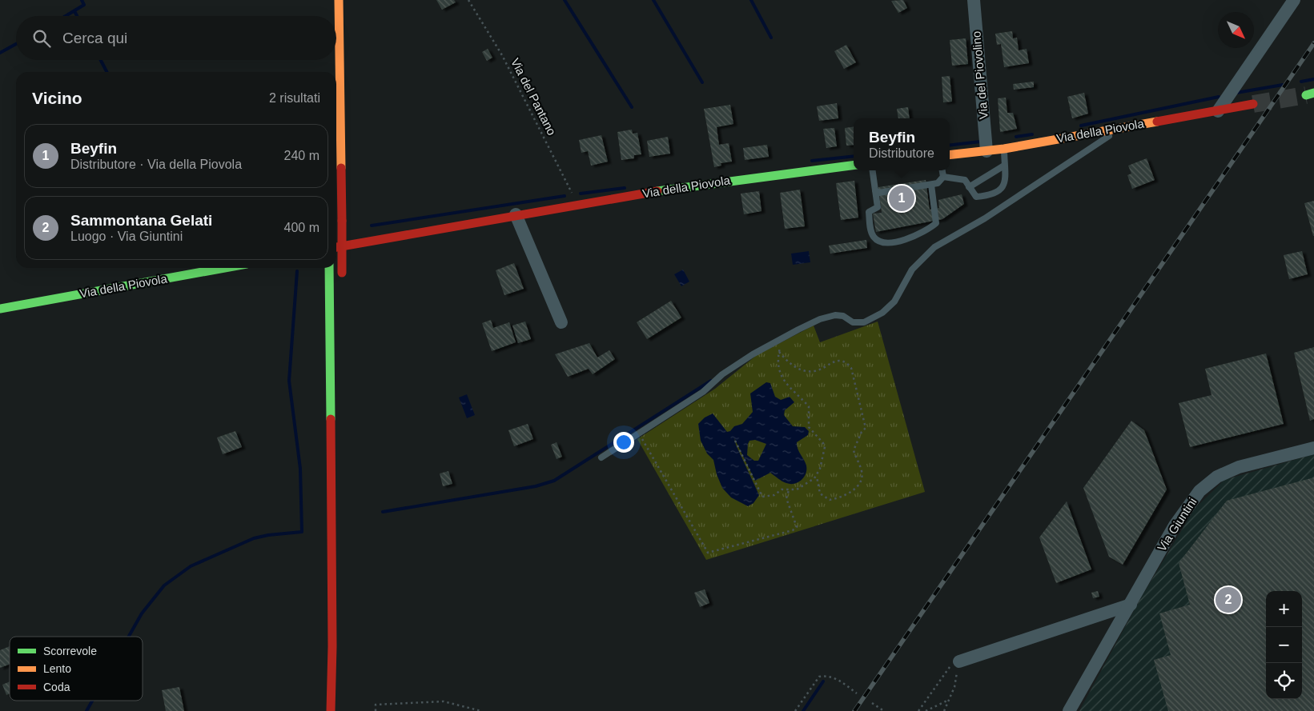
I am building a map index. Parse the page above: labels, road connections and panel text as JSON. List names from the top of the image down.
{
  "streets": {
    "main road": ["Via della Piovola"],
    "street": ["Via del Piovolino", "Via Giuntini"],
    "path": ["Via del Pantano"]
  },
  "crossings": [
    ["Via del Piovolino", "Via della Piovola"],
    ["Via del Pantano", "Via della Piovola"]
  ],
  "legend": ["Scorrevole", "Lento", "Coda"],
  "north": "bottom right",
  "page": {
    "search": "Cerca qui",
    "heading": ["Vicino", "2 risultati"],
    "popup": ["Beyfin", "Distributore"],
    "list": [
      {
        "mark": "1",
        "name": "Beyfin",
        "note": "Distributore · Via della Piovola",
        "value": "240 m"
      },
      {
        "mark": "2",
        "name": "Sammontana Gelati",
        "note": "Luogo · Via Giuntini",
        "value": "400 m"
      }
    ],
    "pins": ["1", "2"],
    "map_buttons": ["+", "−"]
  }
}
